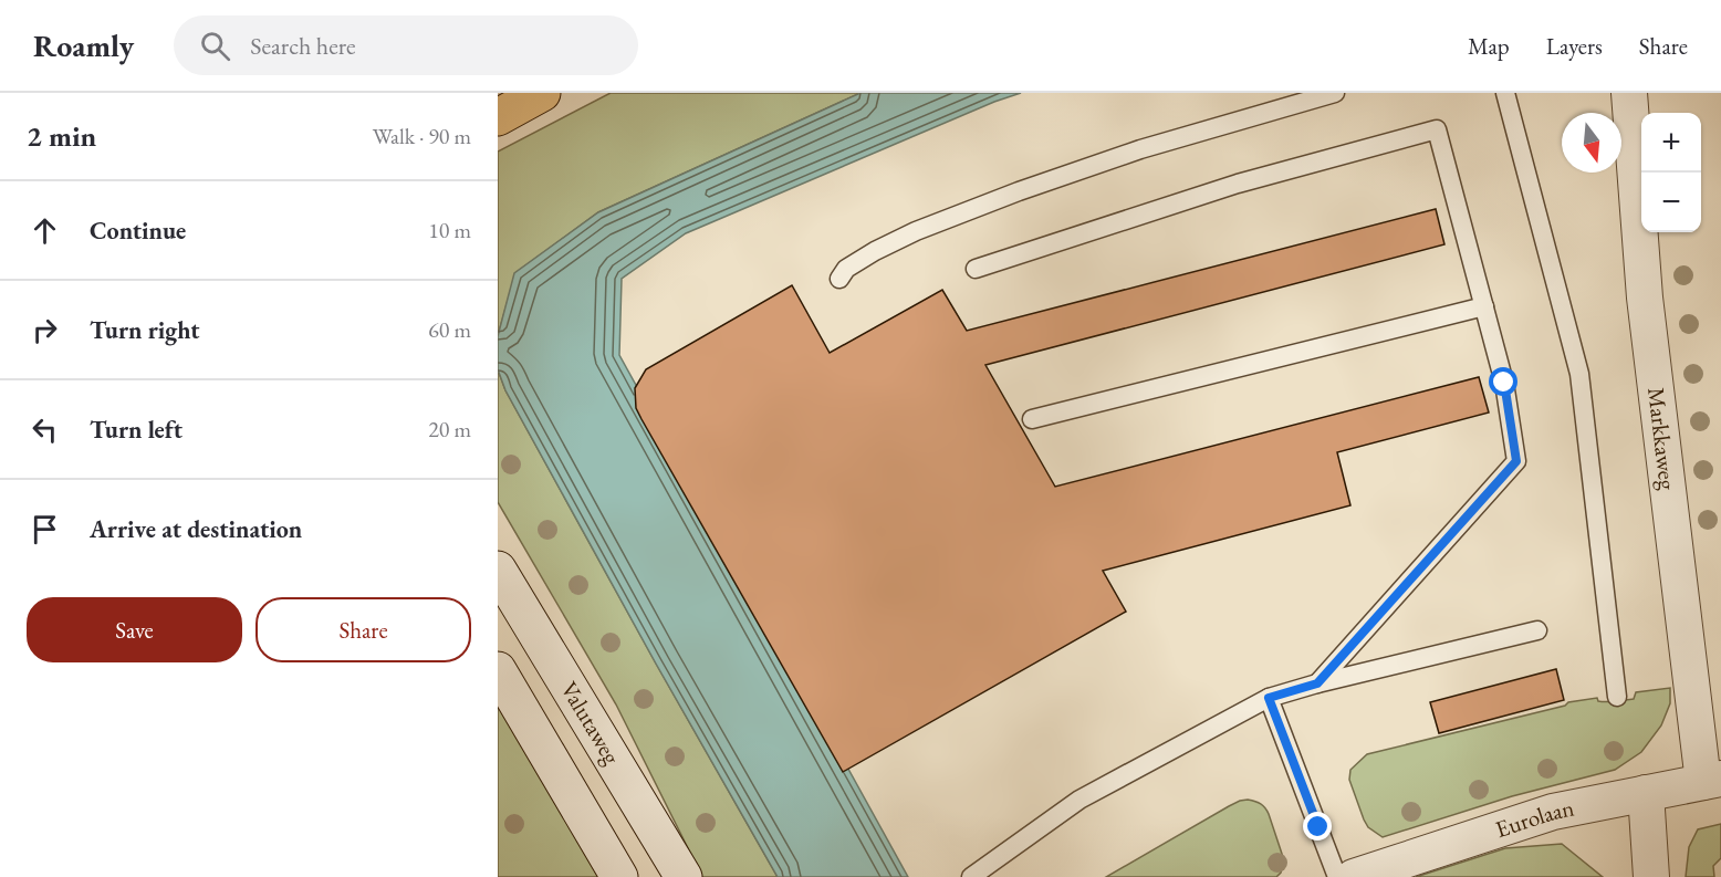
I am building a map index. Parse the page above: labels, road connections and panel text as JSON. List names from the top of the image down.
{
  "streets": {
    "main road": ["Valutaweg"],
    "street": ["Markkaweg", "Eurolaan"]
  },
  "crossings": [
    ["Markkaweg", "Eurolaan"]
  ],
  "north": "bottom",
  "page": {
    "header": "Roamly",
    "search": "Search here",
    "nav": ["Map", "Layers", "Share"],
    "heading": ["2 min", "Walk · 90 m"],
    "map_buttons": ["+", "−"],
    "list": [
      ["Continue", "10 m"],
      ["Turn right", "60 m"],
      ["Turn left", "20 m"],
      "Arrive at destination"
    ],
    "buttons": ["Save", "Share"]
  }
}
